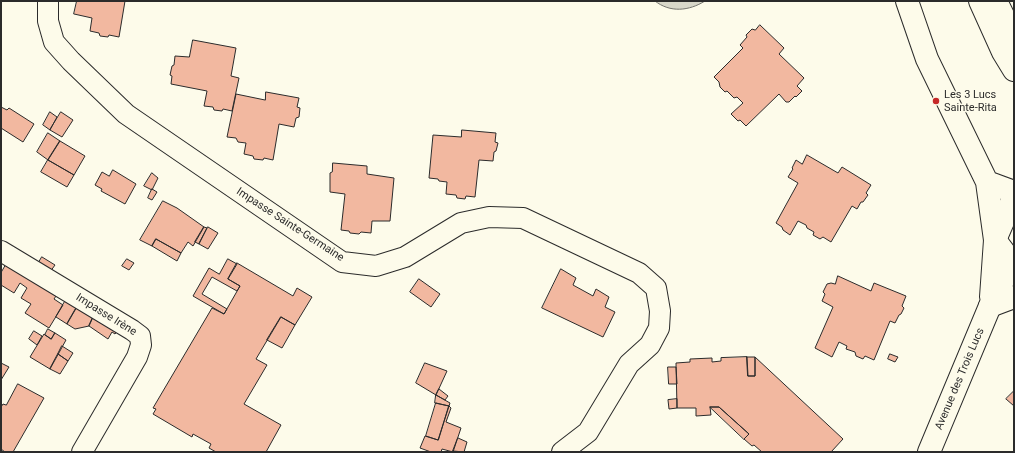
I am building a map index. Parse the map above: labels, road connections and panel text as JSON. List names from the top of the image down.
{
  "streets": {
    "main road": ["Avenue des Trois Lucs"],
    "street": ["Impasse Sainte-Germaine", "Impasse Irène"]
  },
  "places": ["Les 3 Lucs Sainte-Rita"]
}
